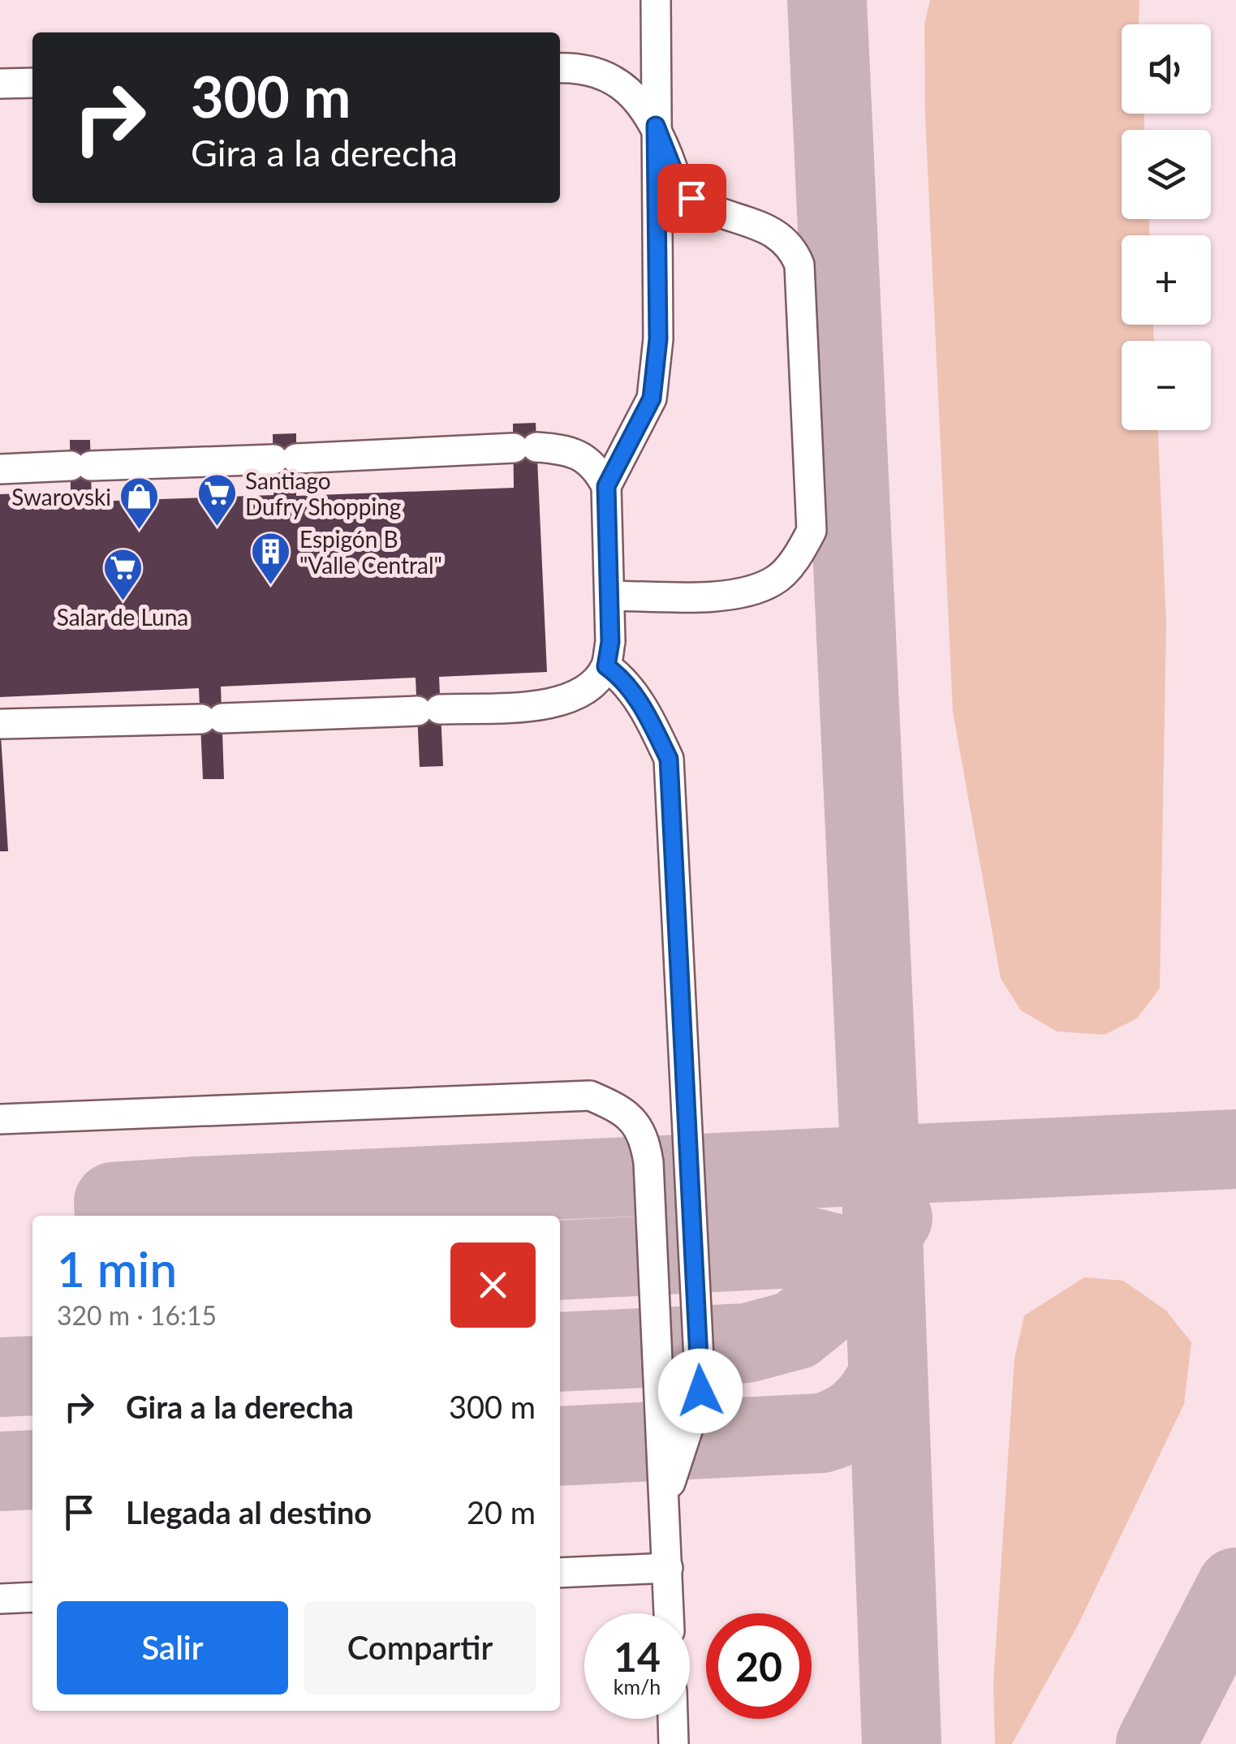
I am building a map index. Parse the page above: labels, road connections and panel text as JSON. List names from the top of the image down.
{
  "places": {
    "supermarket": ["Santiago Dufry Shopping", "Salar de Luna"],
    "shop": ["Swarovski"],
    "building": ["Espigón B \"Valle Central\""]
  },
  "page": {
    "map_buttons": ["+", "−"],
    "turn": ["300 m", "Gira a la derecha"],
    "heading": ["1 min", "320 m · 16:15"],
    "list": [
      {
        "name": "Gira a la derecha",
        "value": "300 m"
      },
      {
        "name": "Llegada al destino",
        "value": "20 m"
      }
    ],
    "buttons": ["Salir", "Compartir"],
    "speed": "14 km/h",
    "limit": "20"
  }
}
